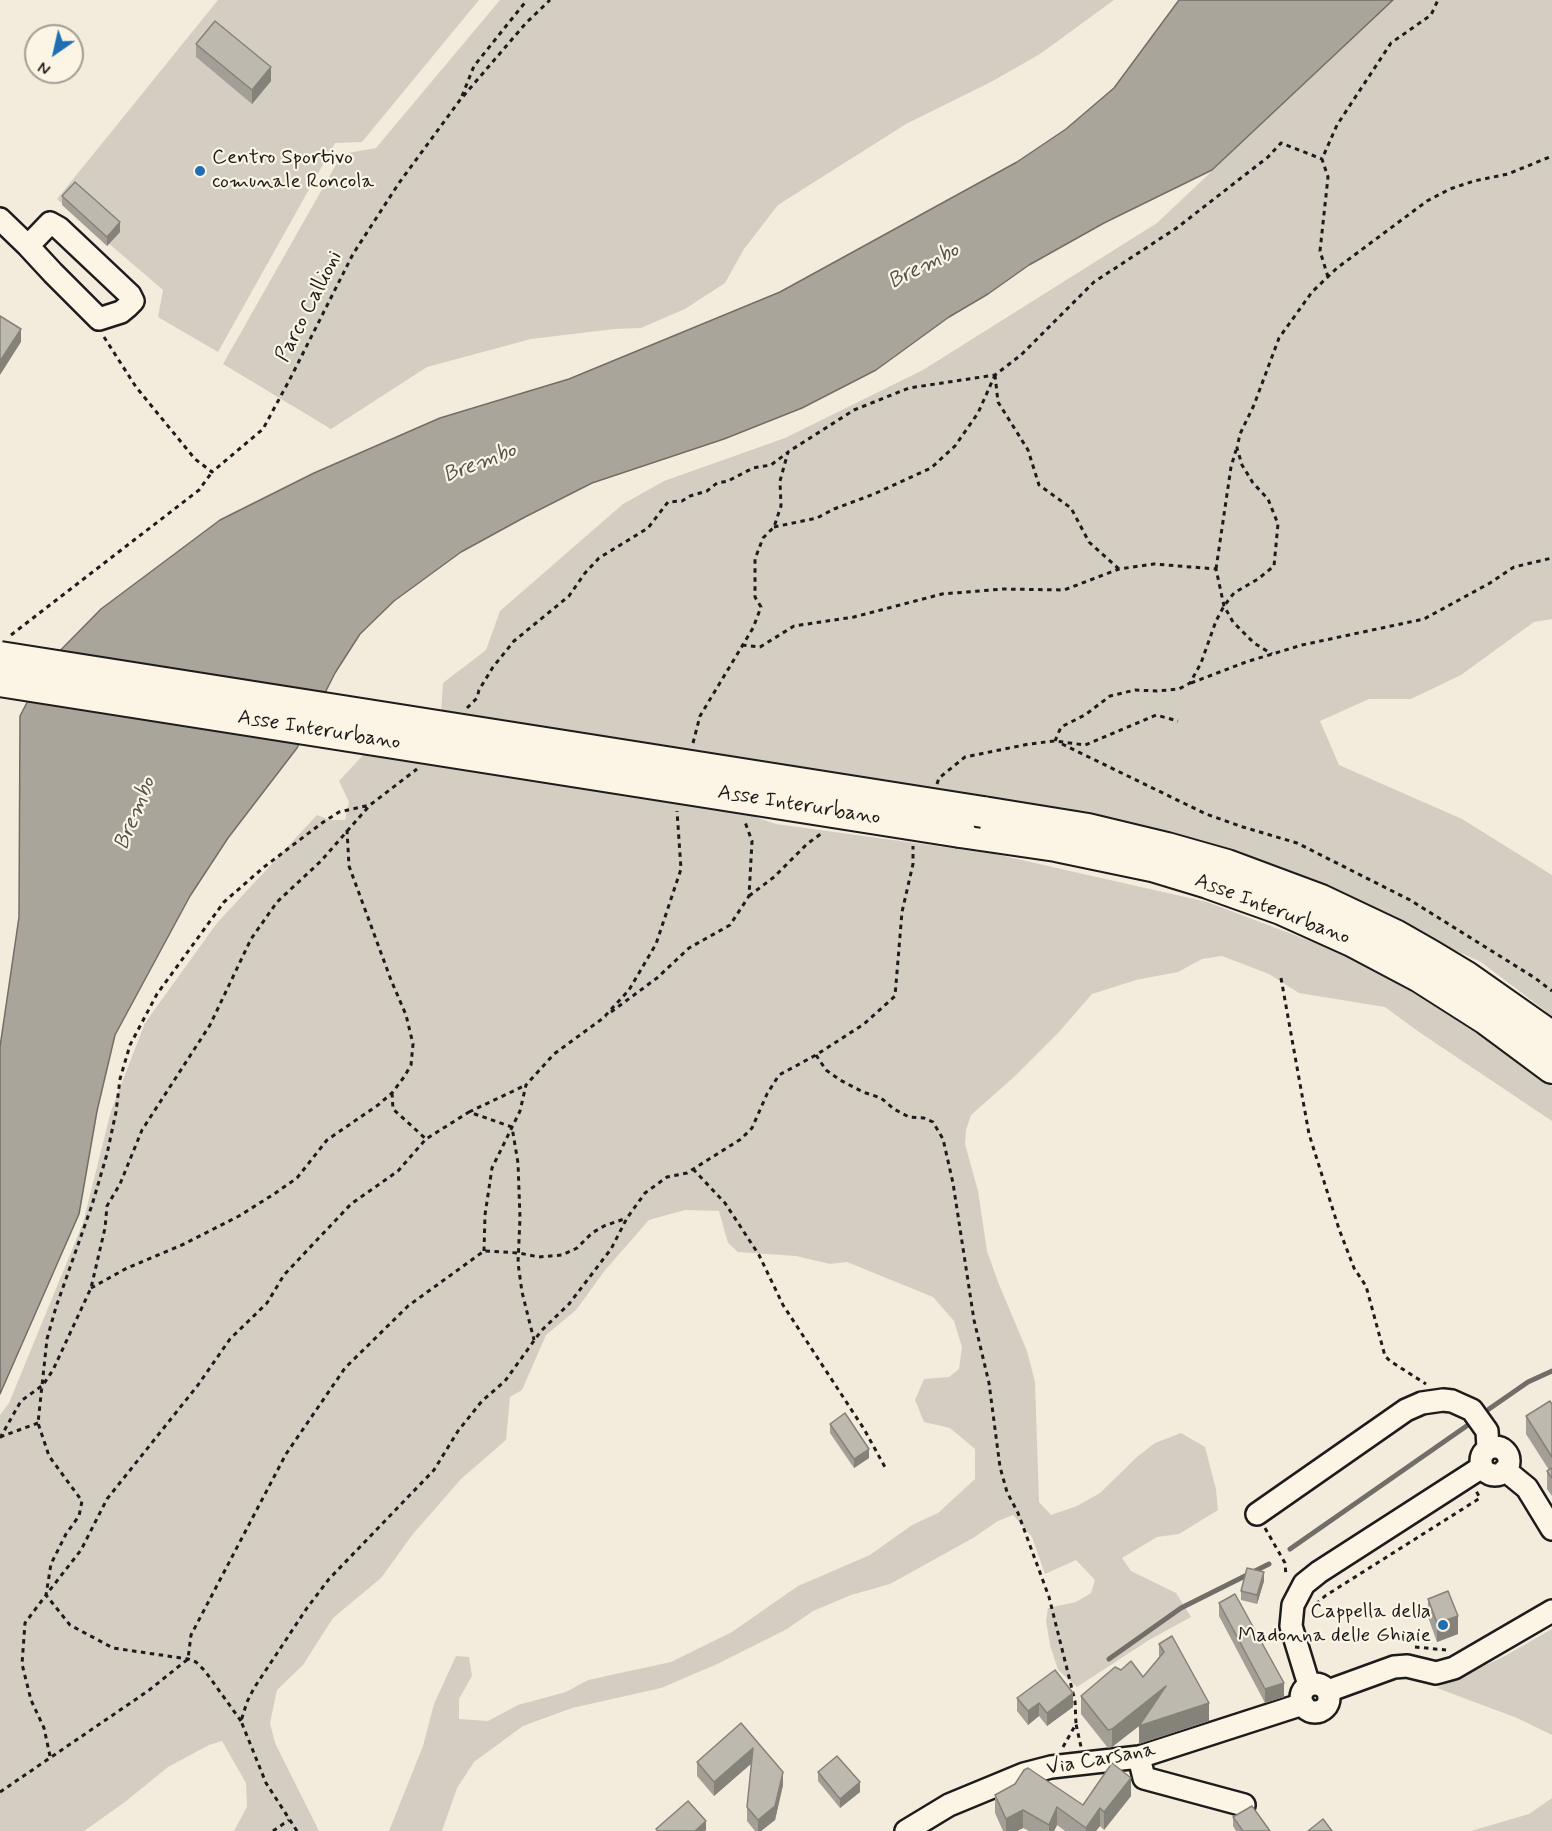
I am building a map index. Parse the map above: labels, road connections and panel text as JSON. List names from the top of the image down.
{
  "streets": {
    "highway": ["Asse Interurbano"],
    "street": ["Via Carsana"],
    "path": ["Parco Callioni"]
  },
  "crossings": [
    ["Parco Callioni", "Asse Interurbano"]
  ],
  "water": ["Brembo"],
  "places": ["Centro Sportivo comunale Roncola", "Cappella della Madonna delle Ghiaie"],
  "north": "bottom left"
}
